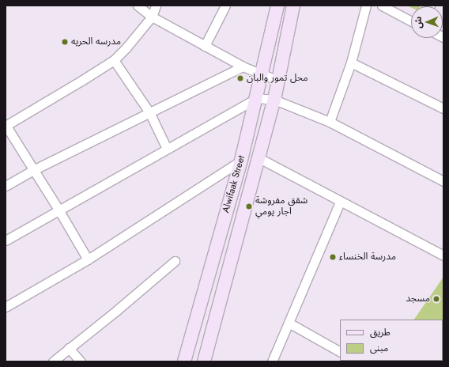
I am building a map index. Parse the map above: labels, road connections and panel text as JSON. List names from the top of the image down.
{
  "streets": {
    "street": ["Alwifaak Street"]
  },
  "places": [
    "مدرسه الحريه",
    "محل تمور والبان",
    "شقق مفروشة اجار يومي",
    "مدرسة الخنساء",
    "مسجد"
  ],
  "legend": ["طريق", "مبنى"],
  "north": "left"
}
